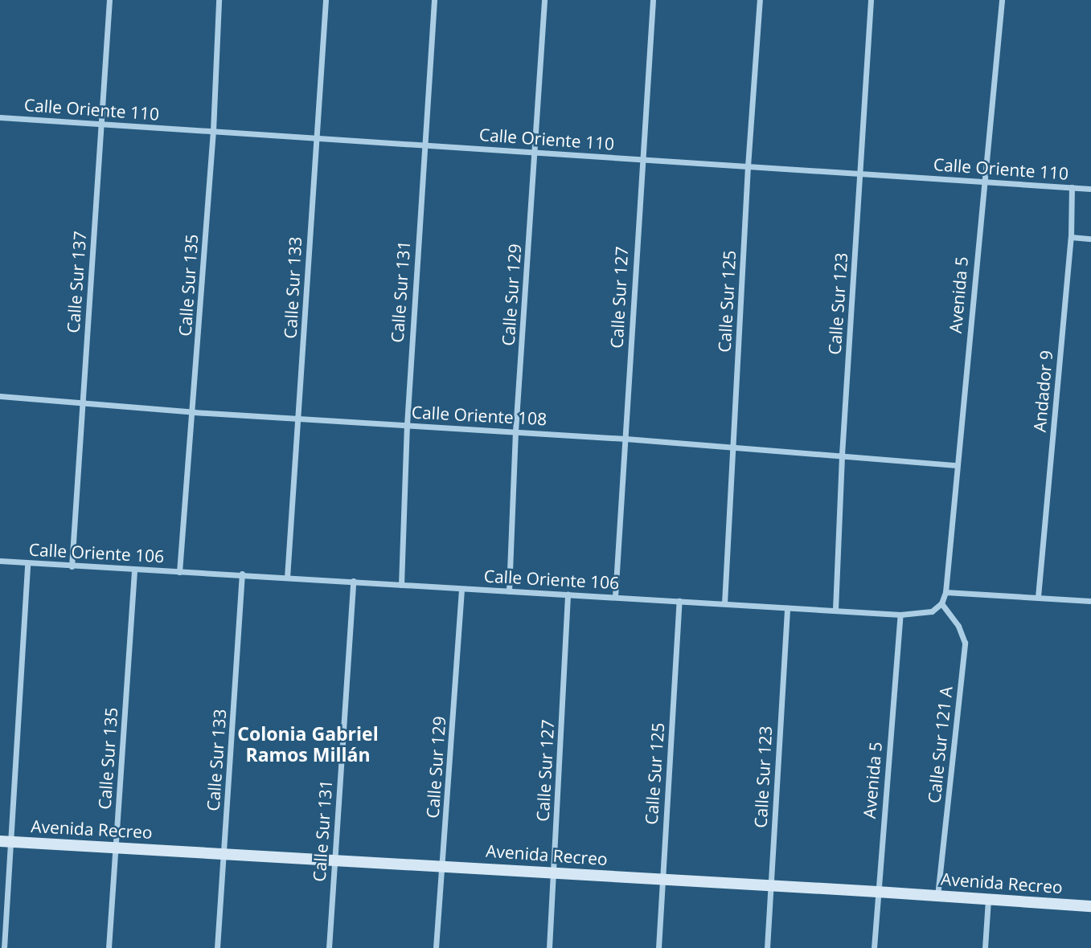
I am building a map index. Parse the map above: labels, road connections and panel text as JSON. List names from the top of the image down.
{
  "streets": {
    "street": [
      "Calle Oriente 110",
      "Calle Sur 137",
      "Calle Sur 135",
      "Calle Sur 133",
      "Calle Sur 131",
      "Calle Sur 129",
      "Avenida 5",
      "Calle Sur 127",
      "Calle Sur 125",
      "Calle Sur 123",
      "Andador 9",
      "Calle Oriente 108",
      "Calle Oriente 106",
      "Calle Sur 121 A",
      "Avenida Recreo"
    ]
  },
  "crossings": [
    ["Calle Oriente 110", "Calle Sur 137"],
    ["Calle Oriente 110", "Calle Sur 135"],
    ["Calle Oriente 110", "Calle Sur 133"],
    ["Calle Oriente 110", "Calle Sur 131"],
    ["Calle Oriente 110", "Calle Sur 129"],
    ["Calle Oriente 110", "Avenida 5"],
    ["Calle Oriente 110", "Calle Sur 127"],
    ["Calle Oriente 110", "Calle Sur 125"],
    ["Calle Oriente 110", "Calle Sur 123"],
    ["Calle Oriente 110", "Andador 9"],
    ["Calle Sur 137", "Calle Oriente 108"],
    ["Calle Sur 137", "Calle Oriente 106"],
    ["Calle Sur 135", "Calle Oriente 108"],
    ["Calle Sur 135", "Calle Oriente 106"],
    ["Calle Sur 135", "Avenida Recreo"],
    ["Calle Sur 133", "Calle Oriente 108"],
    ["Calle Sur 133", "Calle Oriente 106"],
    ["Calle Sur 133", "Avenida Recreo"],
    ["Calle Sur 131", "Calle Oriente 108"],
    ["Calle Sur 131", "Calle Oriente 106"],
    ["Calle Sur 131", "Avenida Recreo"],
    ["Calle Sur 129", "Calle Oriente 108"],
    ["Calle Sur 129", "Calle Oriente 106"],
    ["Calle Sur 129", "Avenida Recreo"],
    ["Avenida 5", "Calle Oriente 108"],
    ["Avenida 5", "Calle Oriente 106"],
    ["Avenida 5", "Avenida Recreo"],
    ["Calle Sur 127", "Calle Oriente 108"],
    ["Calle Sur 127", "Calle Oriente 106"],
    ["Calle Sur 127", "Avenida Recreo"],
    ["Calle Sur 125", "Calle Oriente 108"],
    ["Calle Sur 125", "Calle Oriente 106"],
    ["Calle Sur 125", "Avenida Recreo"],
    ["Calle Sur 123", "Calle Oriente 108"],
    ["Calle Sur 123", "Calle Oriente 106"],
    ["Calle Sur 123", "Avenida Recreo"],
    ["Calle Oriente 106", "Calle Sur 121 A"],
    ["Calle Sur 121 A", "Avenida Recreo"]
  ],
  "districts": ["Colonia Gabriel Ramos Millán"]
}
